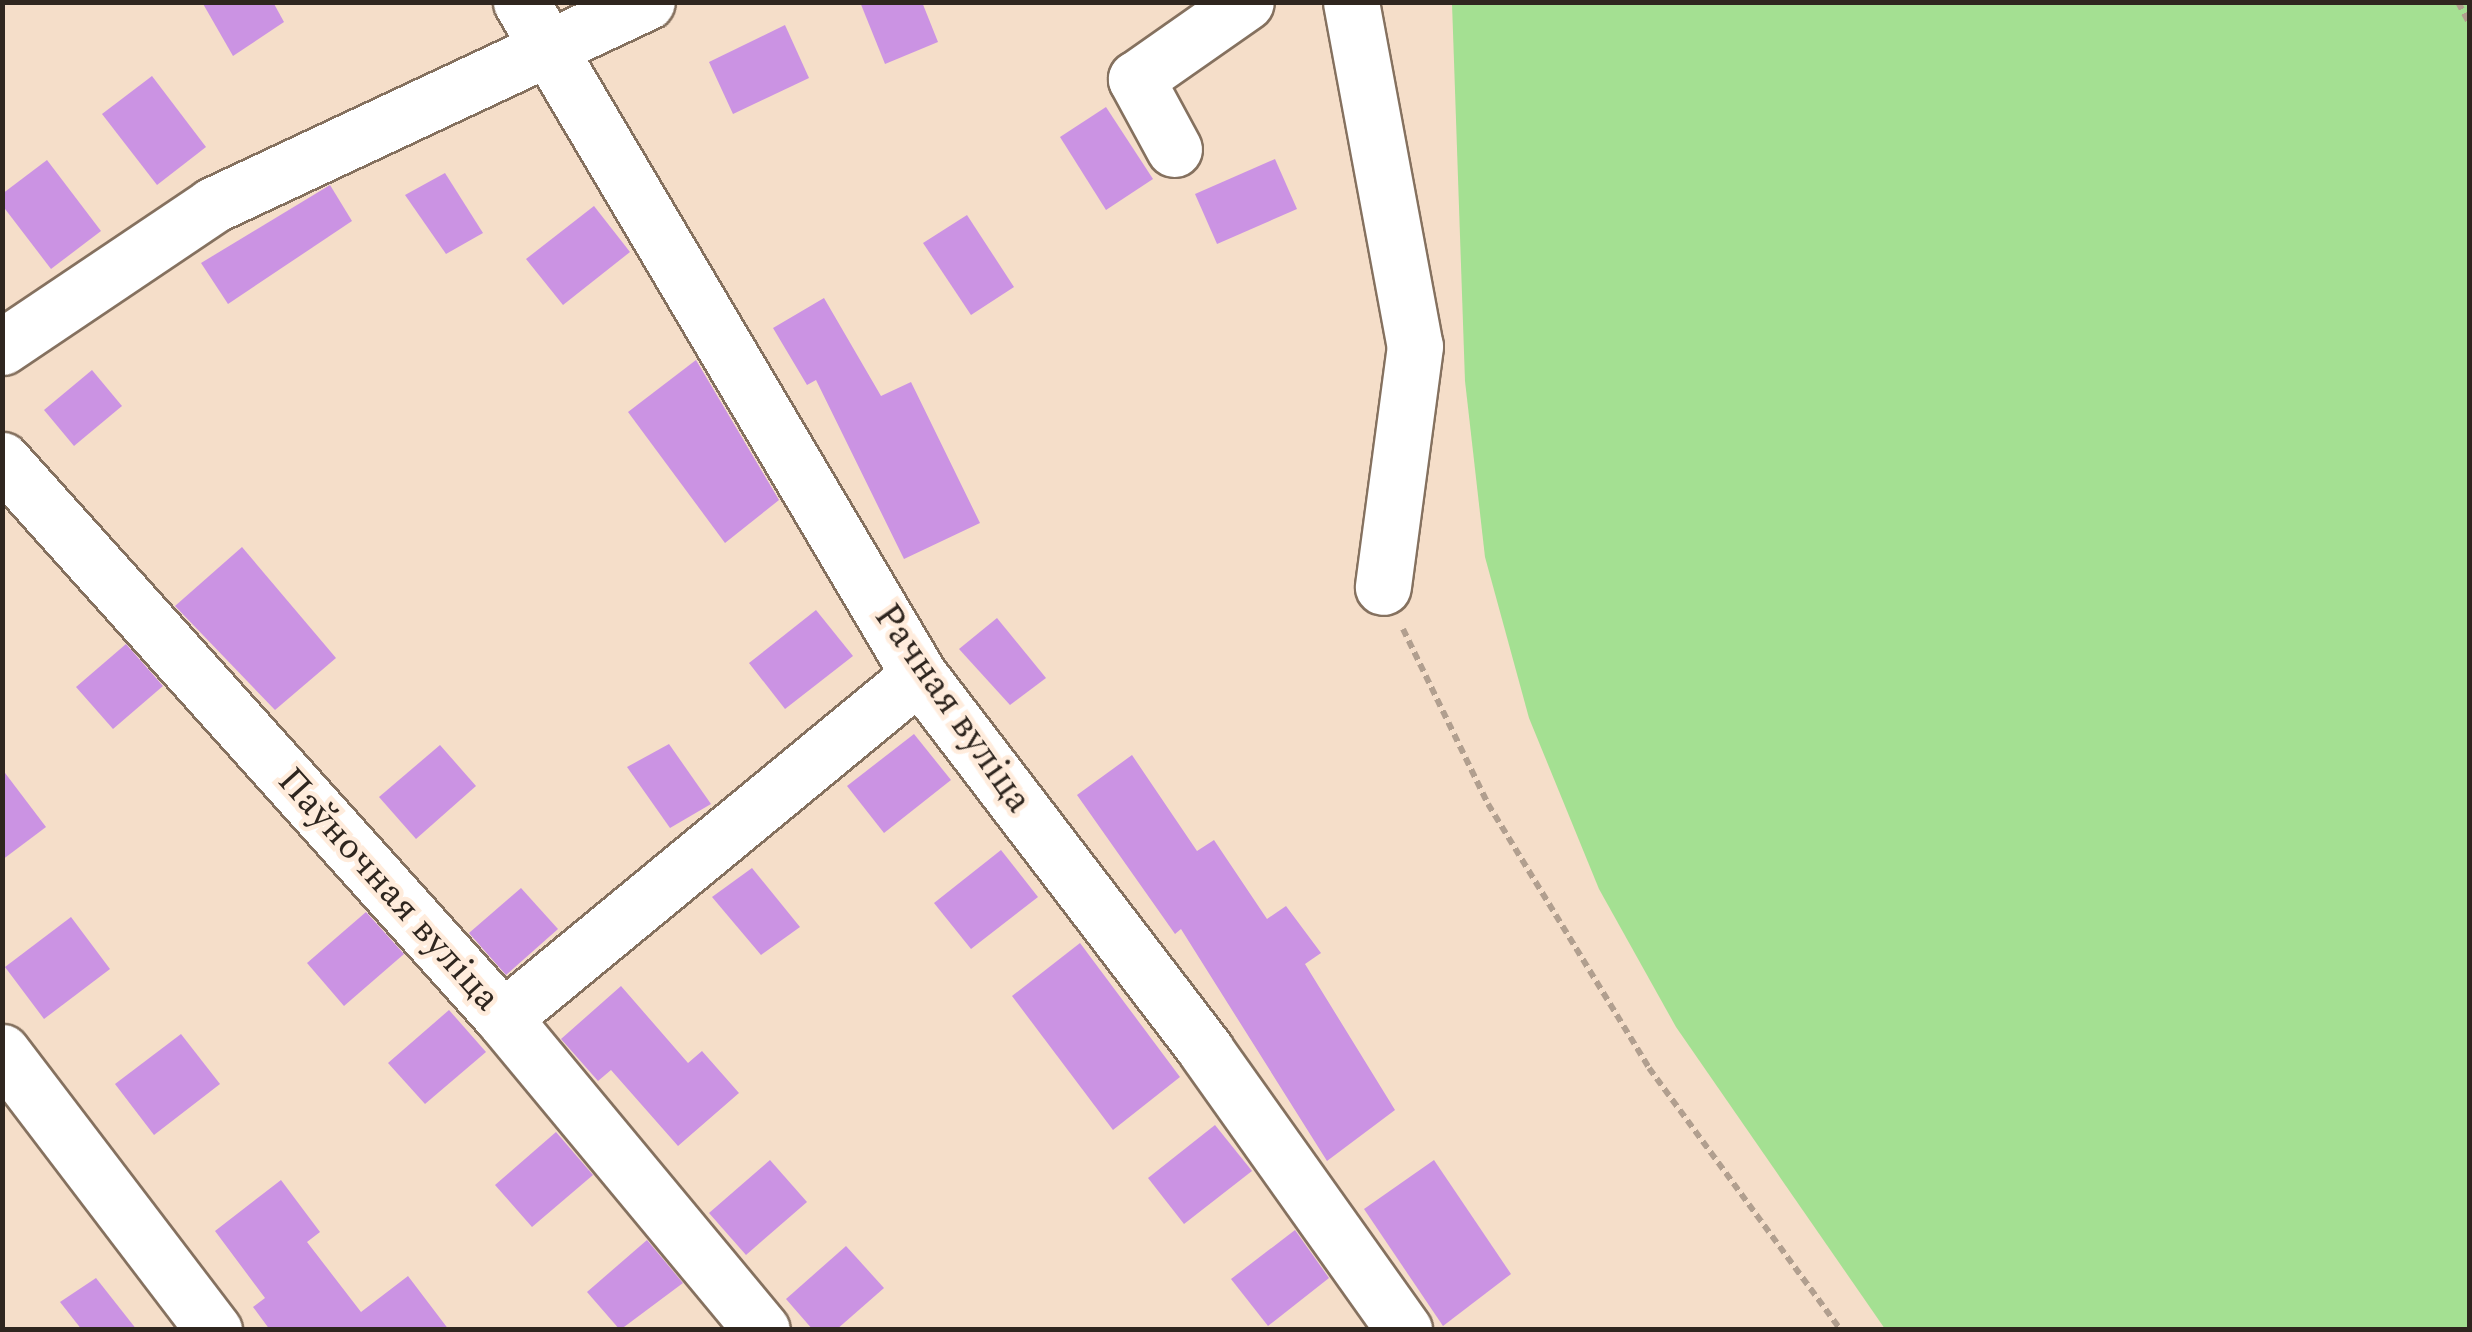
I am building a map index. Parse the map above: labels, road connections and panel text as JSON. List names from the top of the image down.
{
  "streets": {
    "street": ["Рачная вуліца", "Паўночная вуліца"]
  }
}
